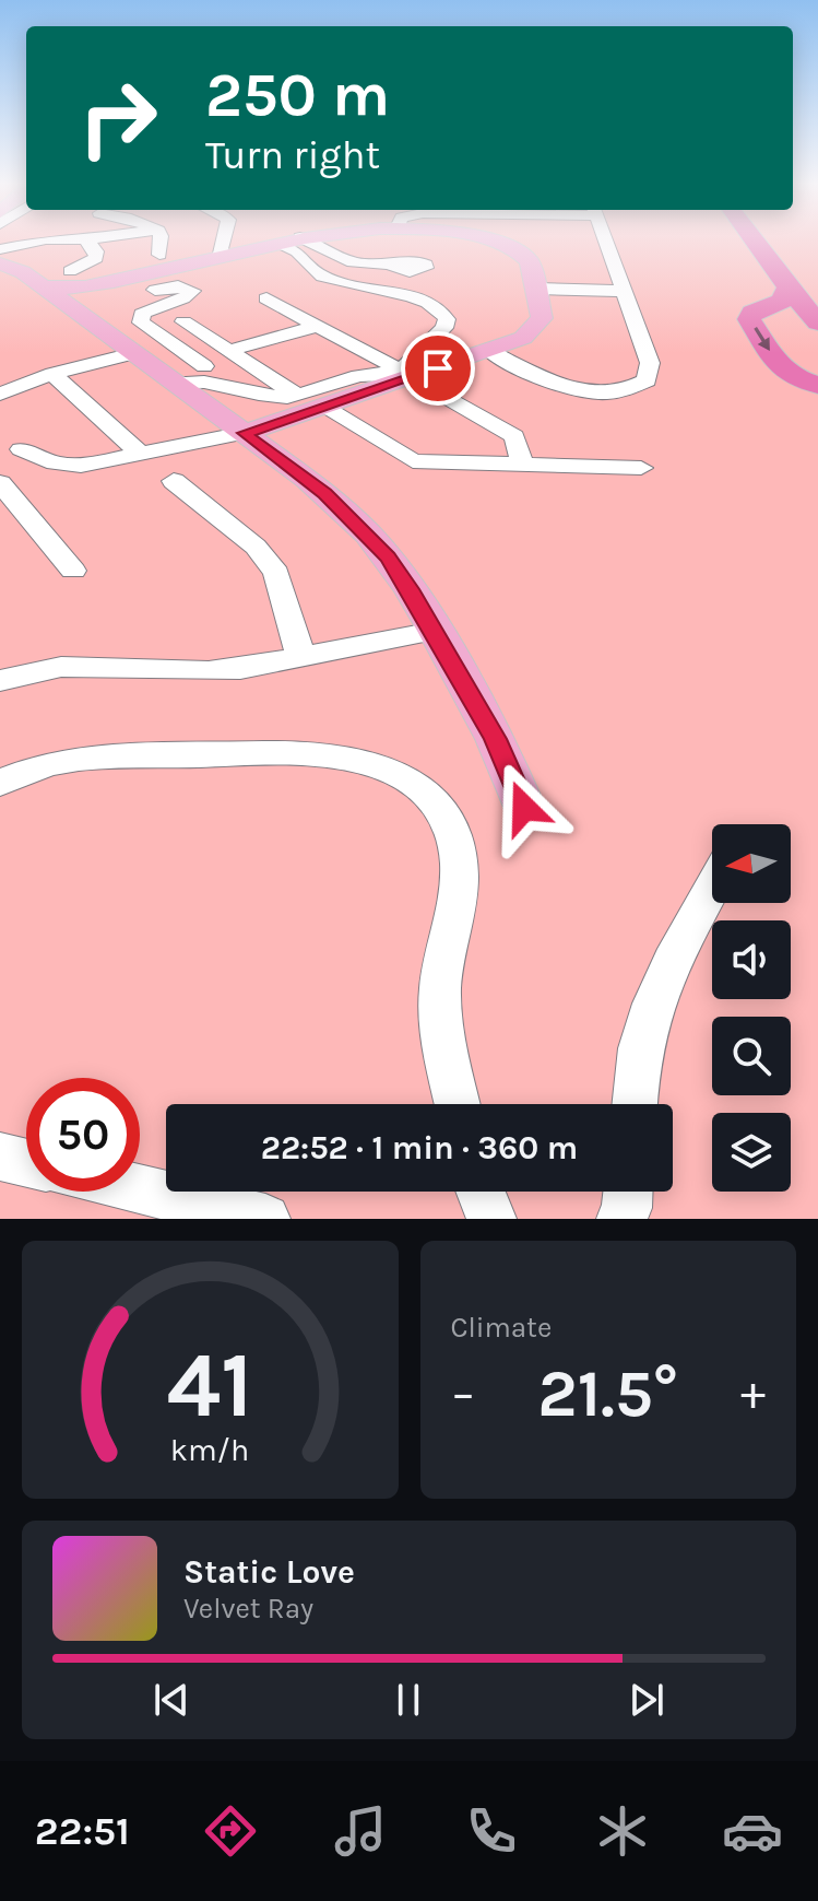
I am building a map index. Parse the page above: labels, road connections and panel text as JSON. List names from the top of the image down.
{
  "north": "left",
  "page": {
    "turn": ["250 m", "Turn right"],
    "limit": "50",
    "trip": "22:52 · 1 min · 360 m",
    "tile": "Climate",
    "heat": ["−", "21.5°", "+"],
    "song": ["Static Love", "Velvet Ray"],
    "tabs": "22:51",
    "gauge": ["41", "km/h"]
  }
}
